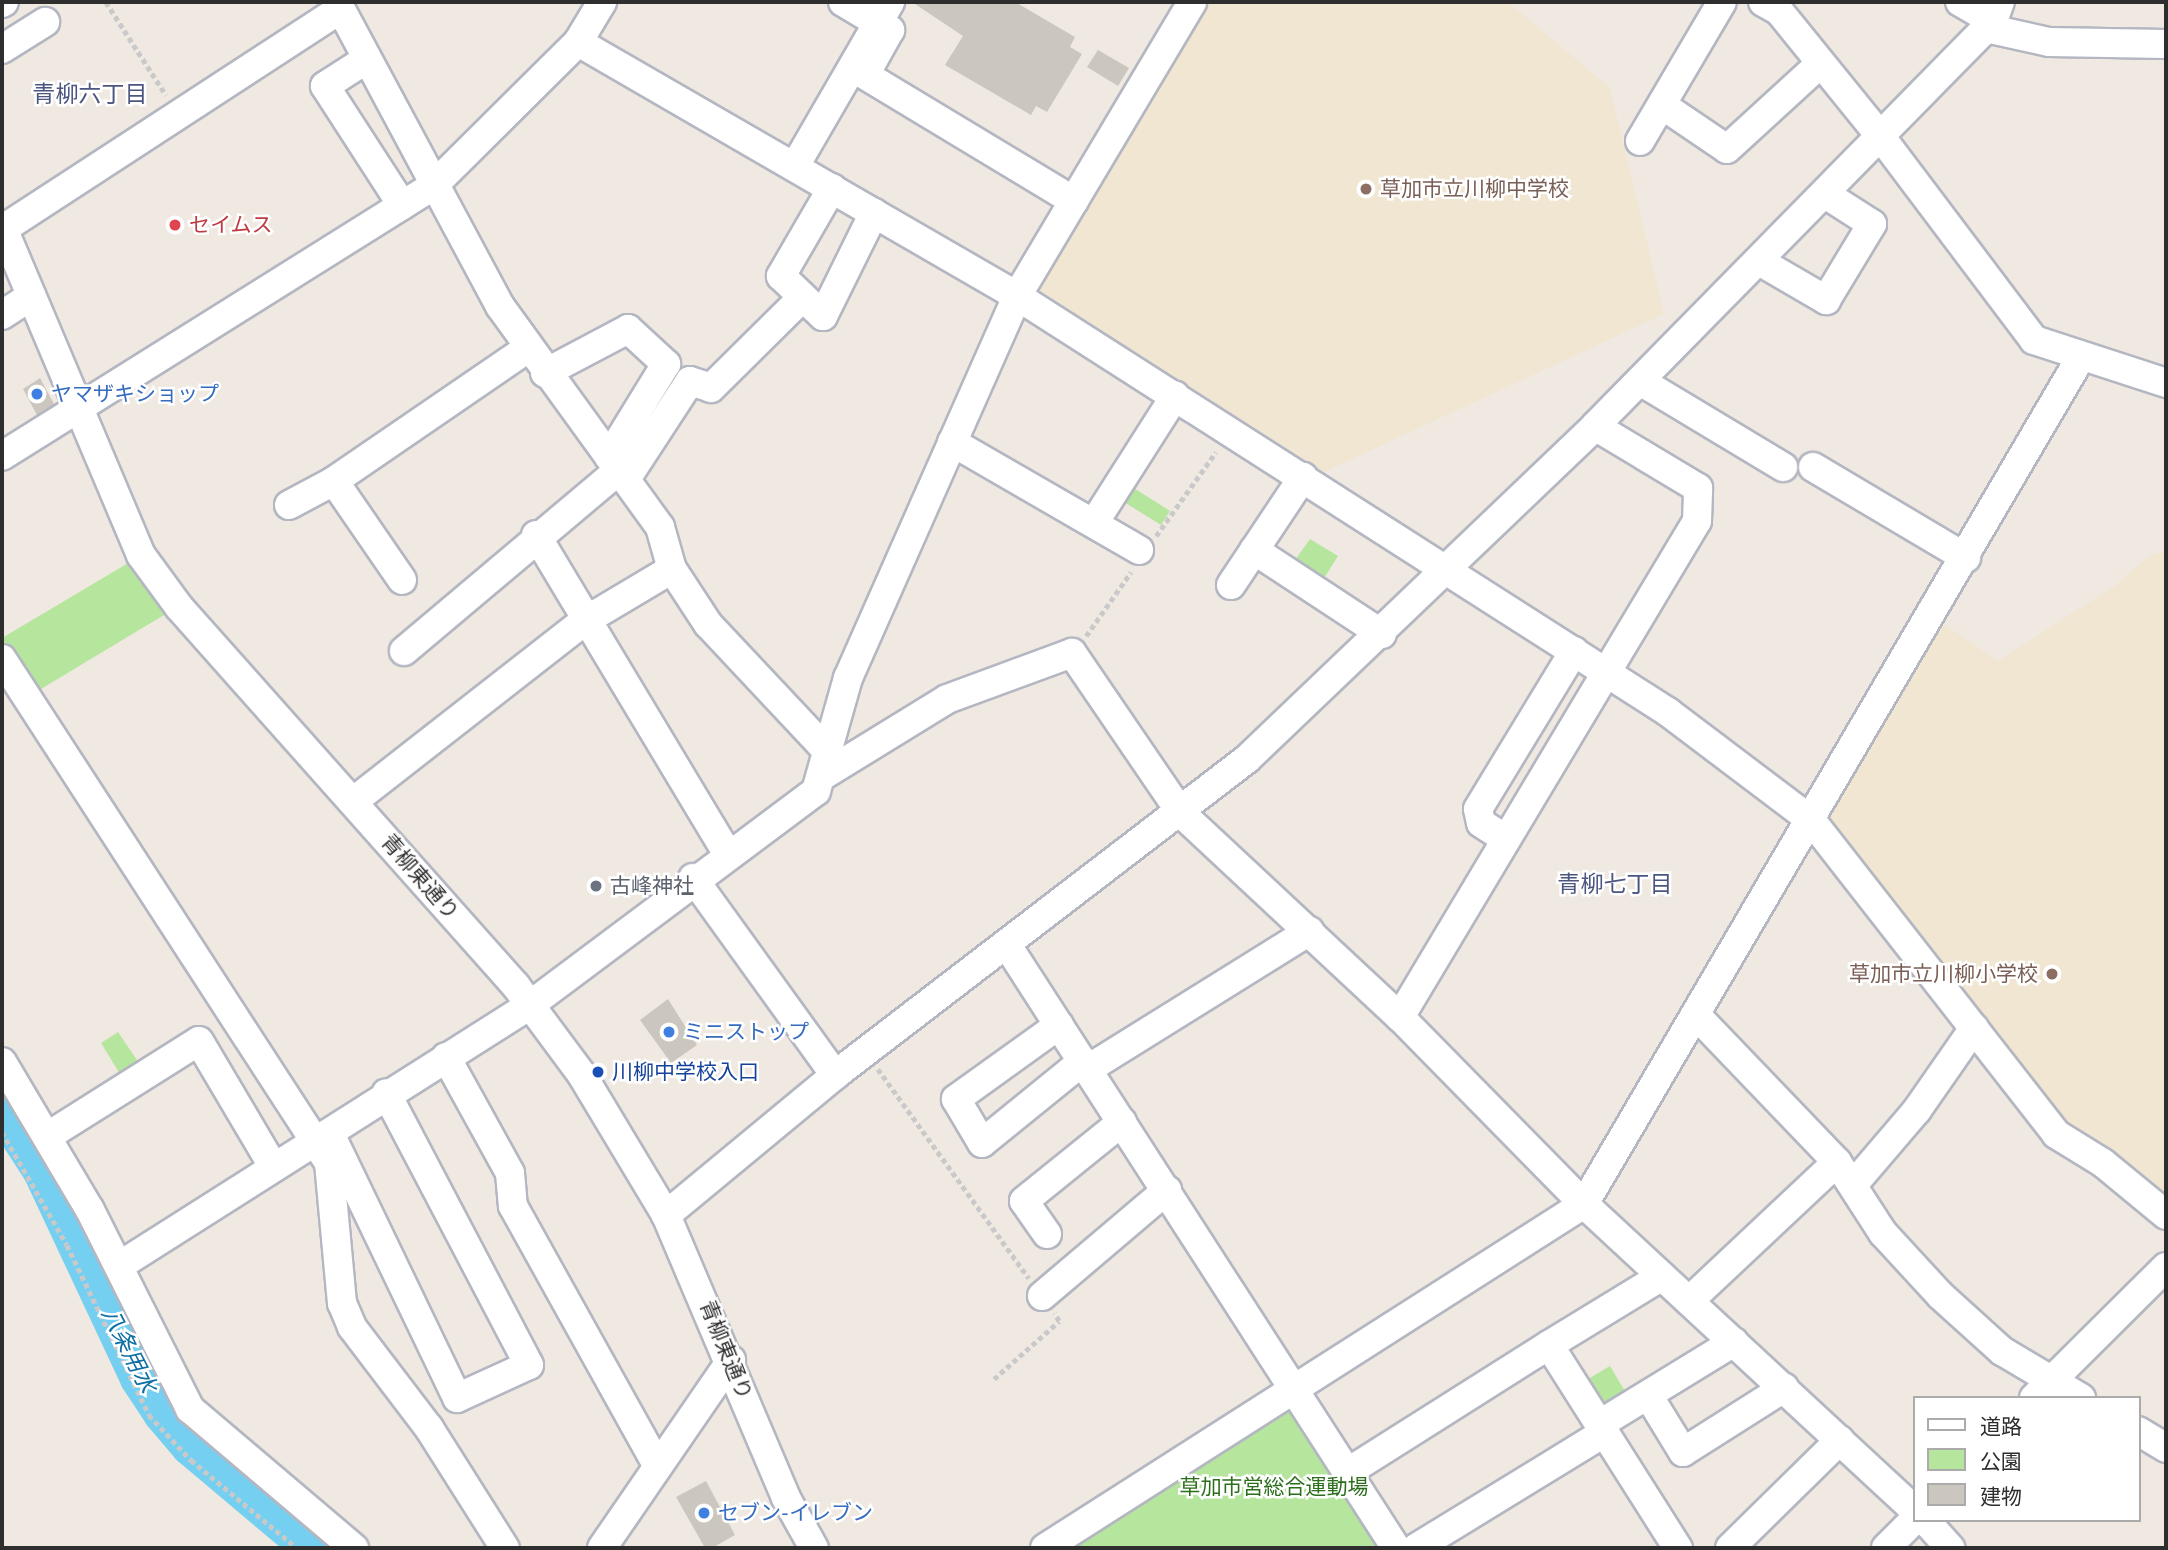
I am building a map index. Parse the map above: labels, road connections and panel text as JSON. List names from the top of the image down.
{
  "streets": {
    "street": ["青柳東通り"]
  },
  "districts": ["青柳六丁目", "青柳七丁目"],
  "water": ["八条用水"],
  "parks": ["草加市営総合運動場"],
  "places": [
    "草加市立川柳中学校",
    "セイムス",
    "ヤマザキショップ",
    "古峰神社",
    "草加市立川柳小学校",
    "ミニストップ",
    "川柳中学校入口",
    "セブン-イレブン"
  ],
  "legend": ["道路", "公園", "建物"]
}
